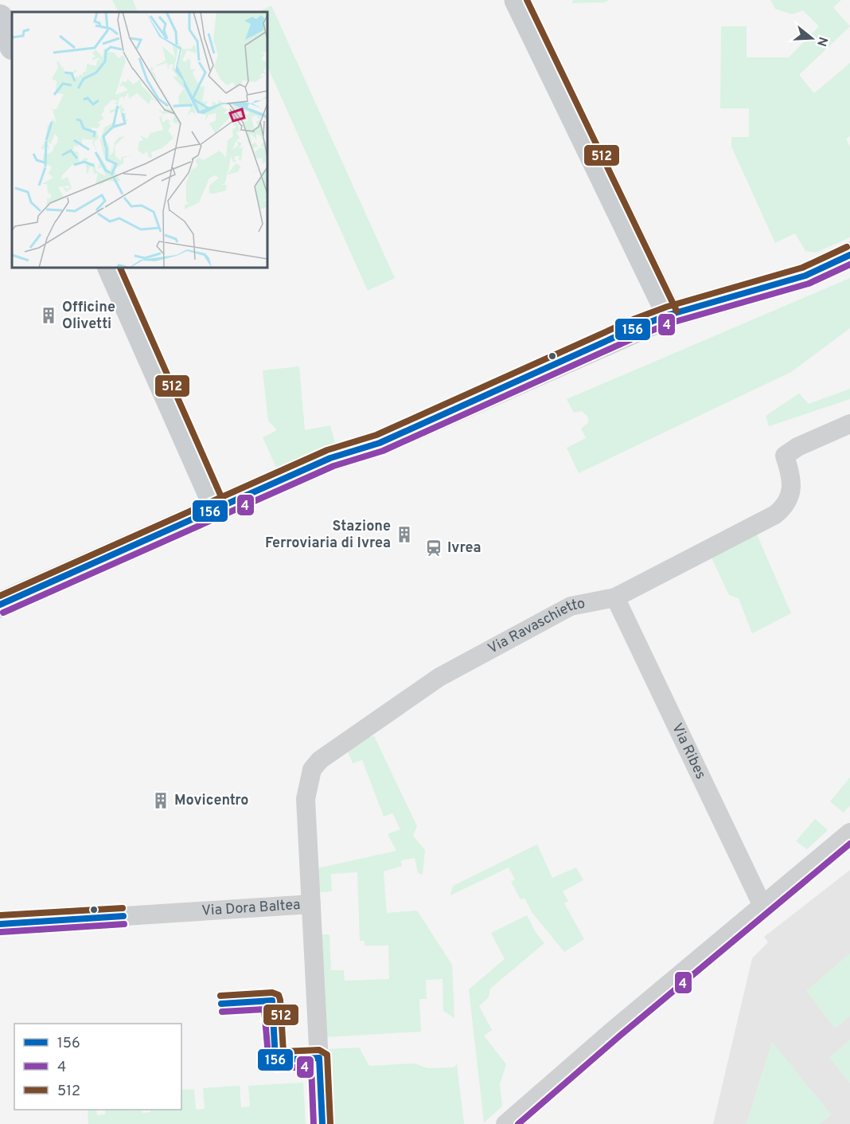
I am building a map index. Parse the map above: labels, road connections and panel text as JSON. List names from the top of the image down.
{
  "streets": {
    "street": ["Via Ravaschietto", "Via Ribes", "Via Dora Baltea"]
  },
  "crossings": [
    ["Via Ravaschietto", "Via Ribes"],
    ["Via Ravaschietto", "Via Dora Baltea"]
  ],
  "places": {
    "building": ["Officine Olivetti", "Stazione Ferroviaria di Ivrea", "Movicentro"],
    "station": ["Ivrea"]
  },
  "lines": ["transit line 512", "transit line 156", "transit line 4"],
  "legend": ["156", "4", "512"],
  "north": "right"
}
